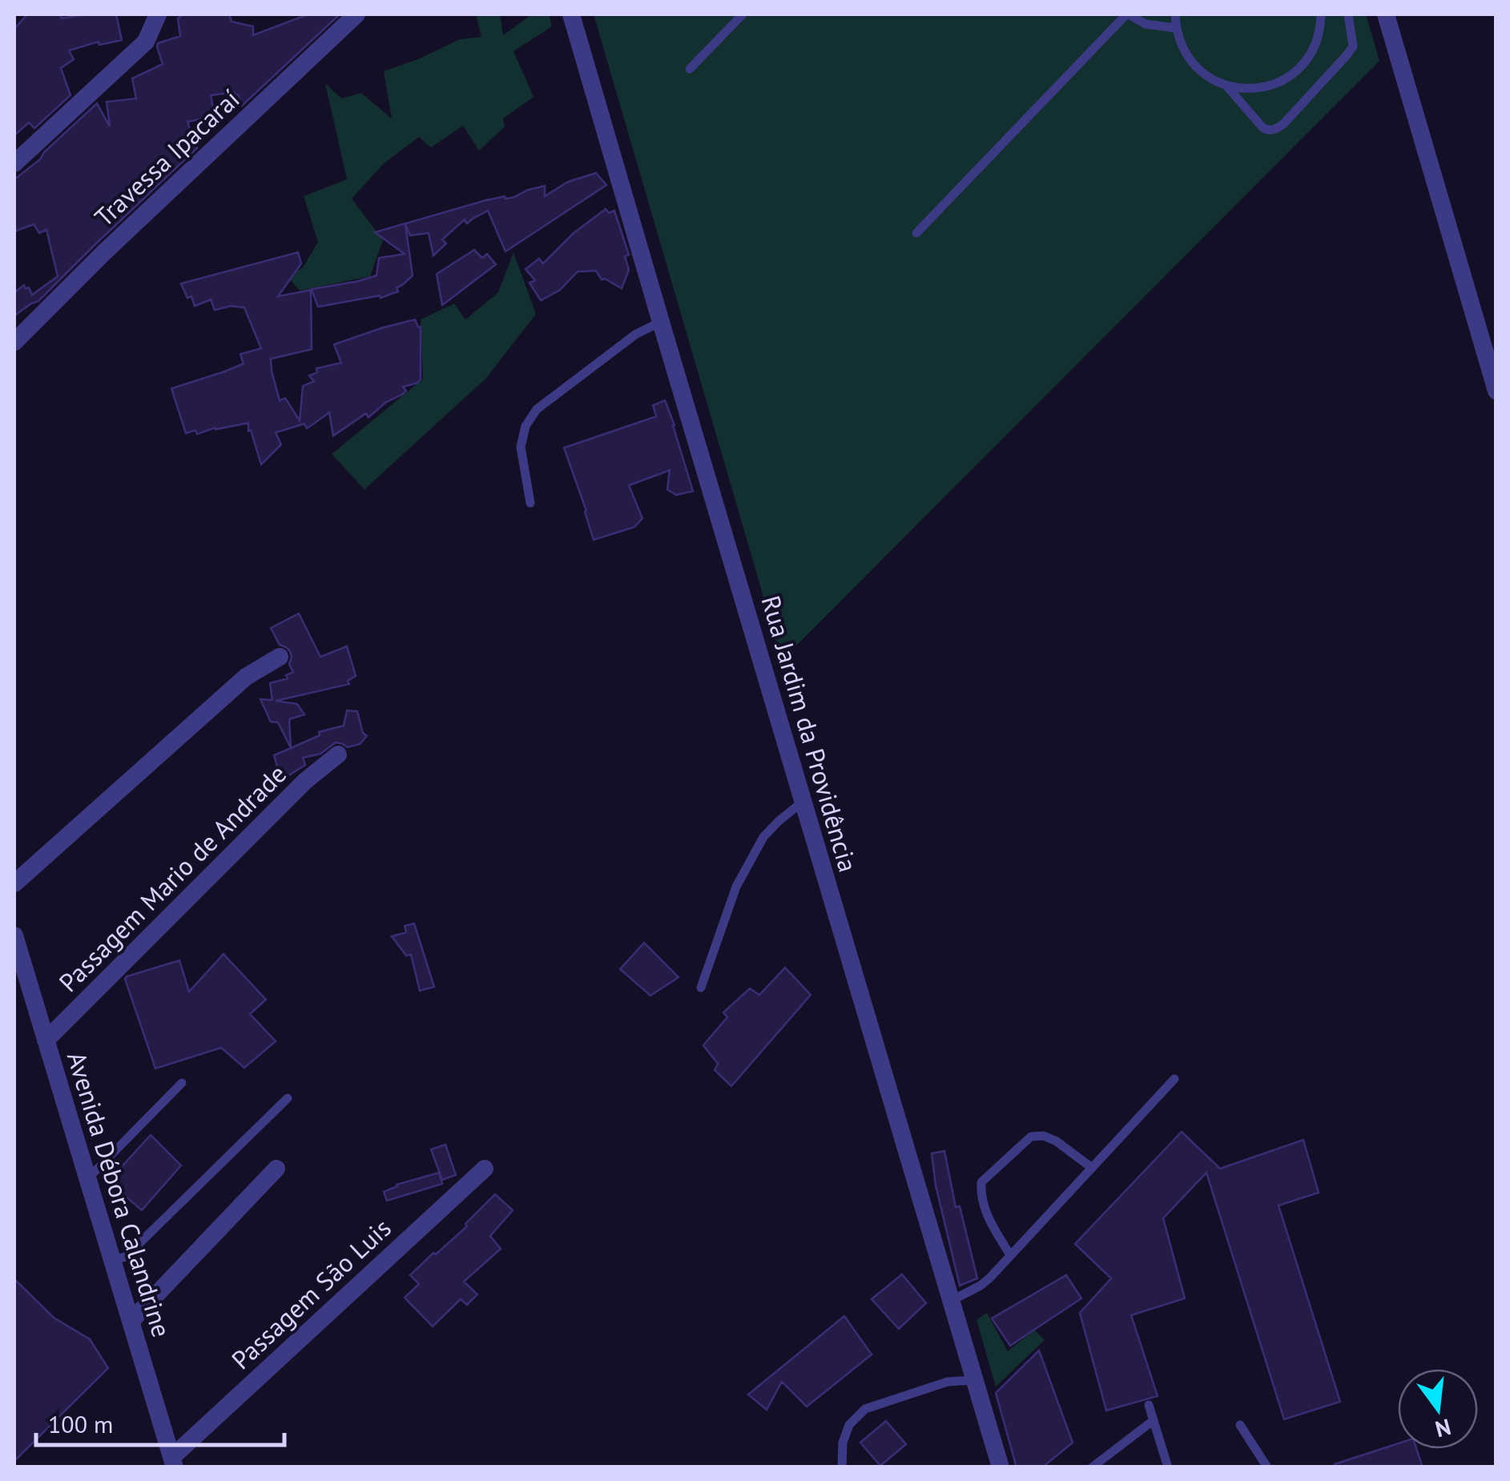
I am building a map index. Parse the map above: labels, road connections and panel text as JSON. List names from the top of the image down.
{
  "streets": {
    "street": [
      "Travessa Ipacaraí",
      "Rua Jardim da Providência",
      "Passagem Mario de Andrade",
      "Avenida Débora Calandrine",
      "Passagem São Luis"
    ]
  },
  "crossings": [
    ["Passagem Mario de Andrade", "Avenida Débora Calandrine"],
    ["Avenida Débora Calandrine", "Passagem São Luis"]
  ],
  "scale_bar": "100 m",
  "north": "bottom"
}
